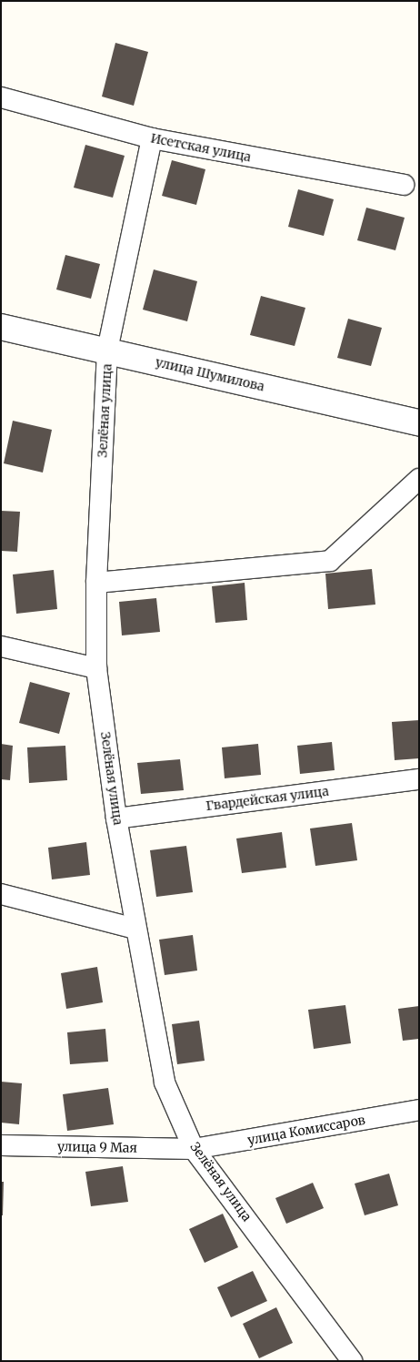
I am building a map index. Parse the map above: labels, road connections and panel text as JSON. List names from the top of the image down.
{
  "streets": {
    "street": [
      "Исетская улица",
      "улица Шумилова",
      "Зелёная улица",
      "Гвардейская улица",
      "улица Комиссаров",
      "улица 9 Мая"
    ]
  },
  "crossings": [
    ["Исетская улица", "Зелёная улица"],
    ["улица Шумилова", "Зелёная улица"],
    ["Зелёная улица", "Гвардейская улица"],
    ["Зелёная улица", "улица Комиссаров"],
    ["Зелёная улица", "улица 9 Мая"],
    ["улица Комиссаров", "улица 9 Мая"]
  ]
}
